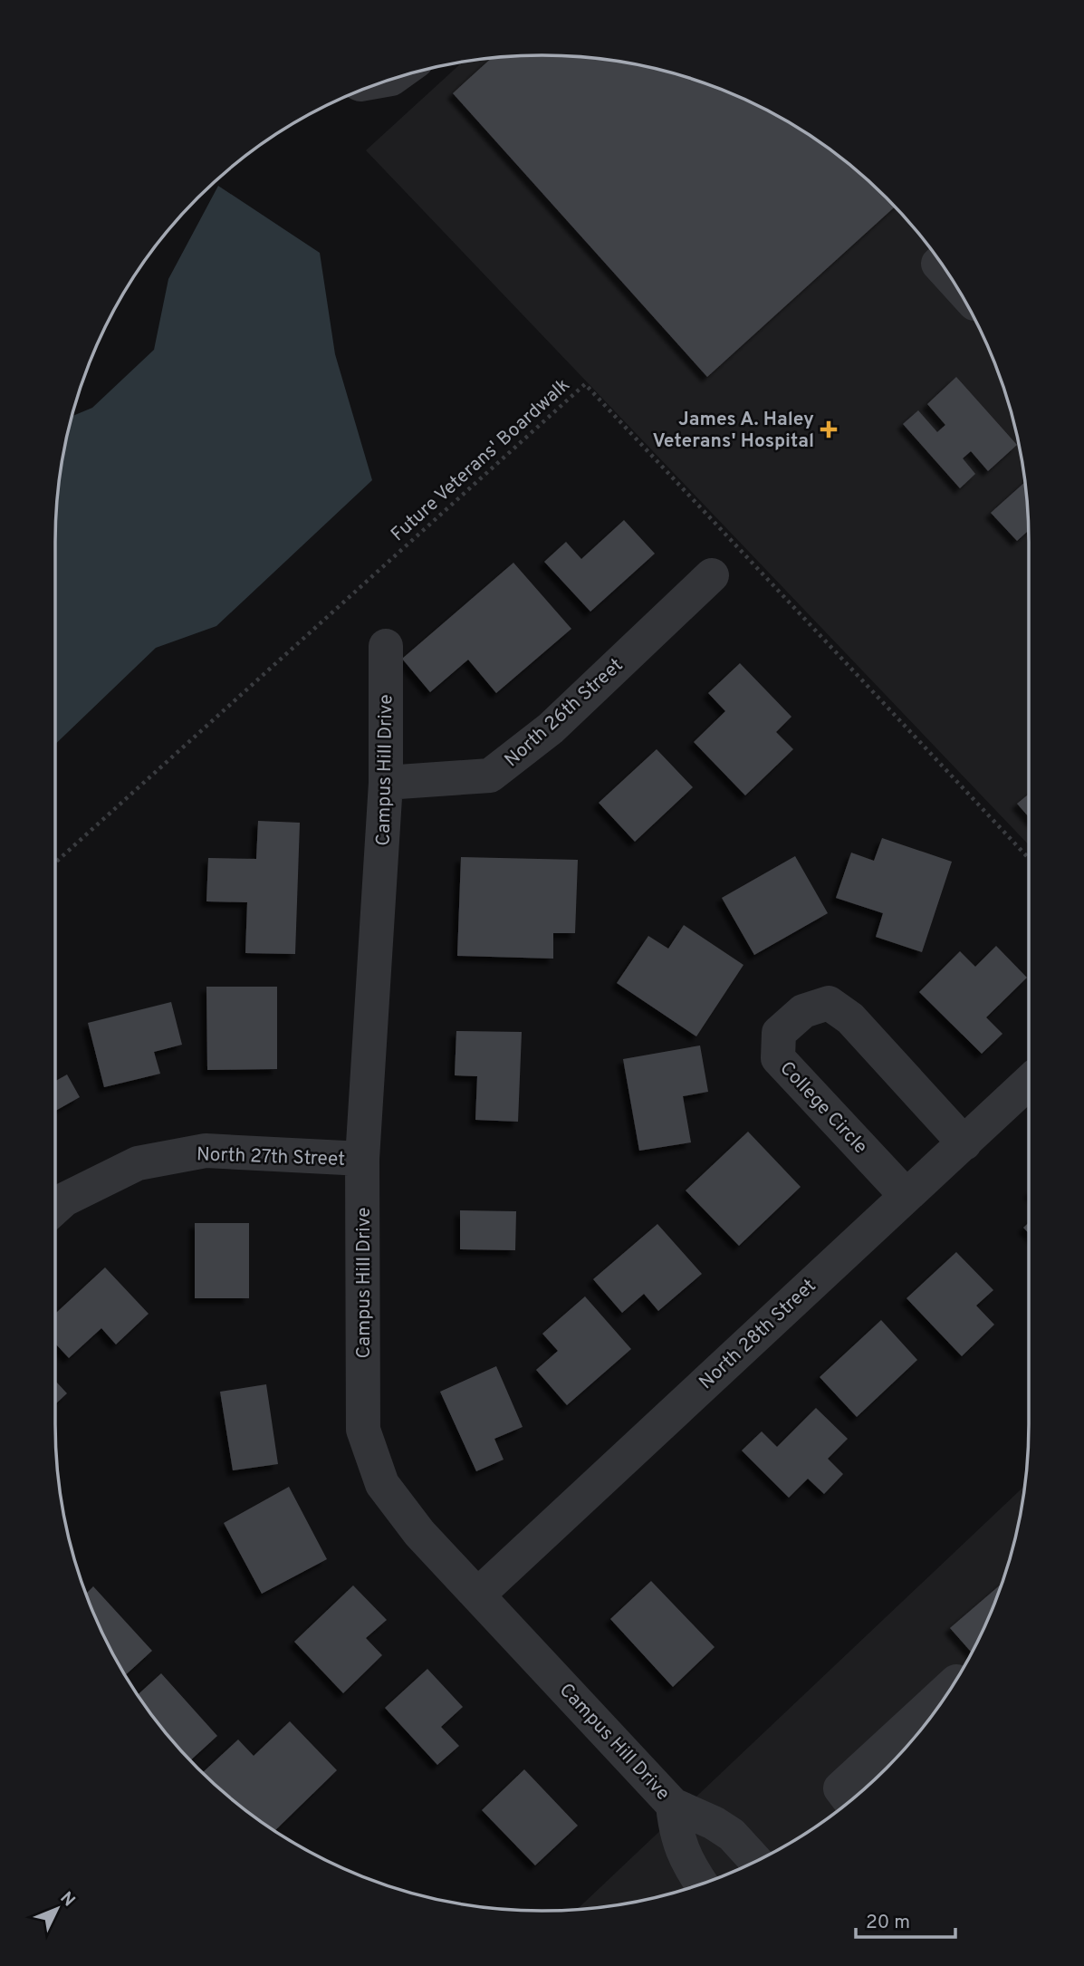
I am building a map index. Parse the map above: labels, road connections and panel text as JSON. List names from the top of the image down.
{
  "streets": {
    "street": [
      "North 26th Street",
      "Campus Hill Drive",
      "College Circle",
      "North 27th Street",
      "North 28th Street"
    ],
    "path": ["Future Veterans' Boardwalk"]
  },
  "crossings": [
    ["North 26th Street", "Campus Hill Drive"],
    ["Campus Hill Drive", "North 27th Street"],
    ["Campus Hill Drive", "North 28th Street"],
    ["College Circle", "North 28th Street"]
  ],
  "places": {
    "health": ["James A. Haley Veterans' Hospital"]
  },
  "scale_bar": "20 m",
  "north": "top right"
}
